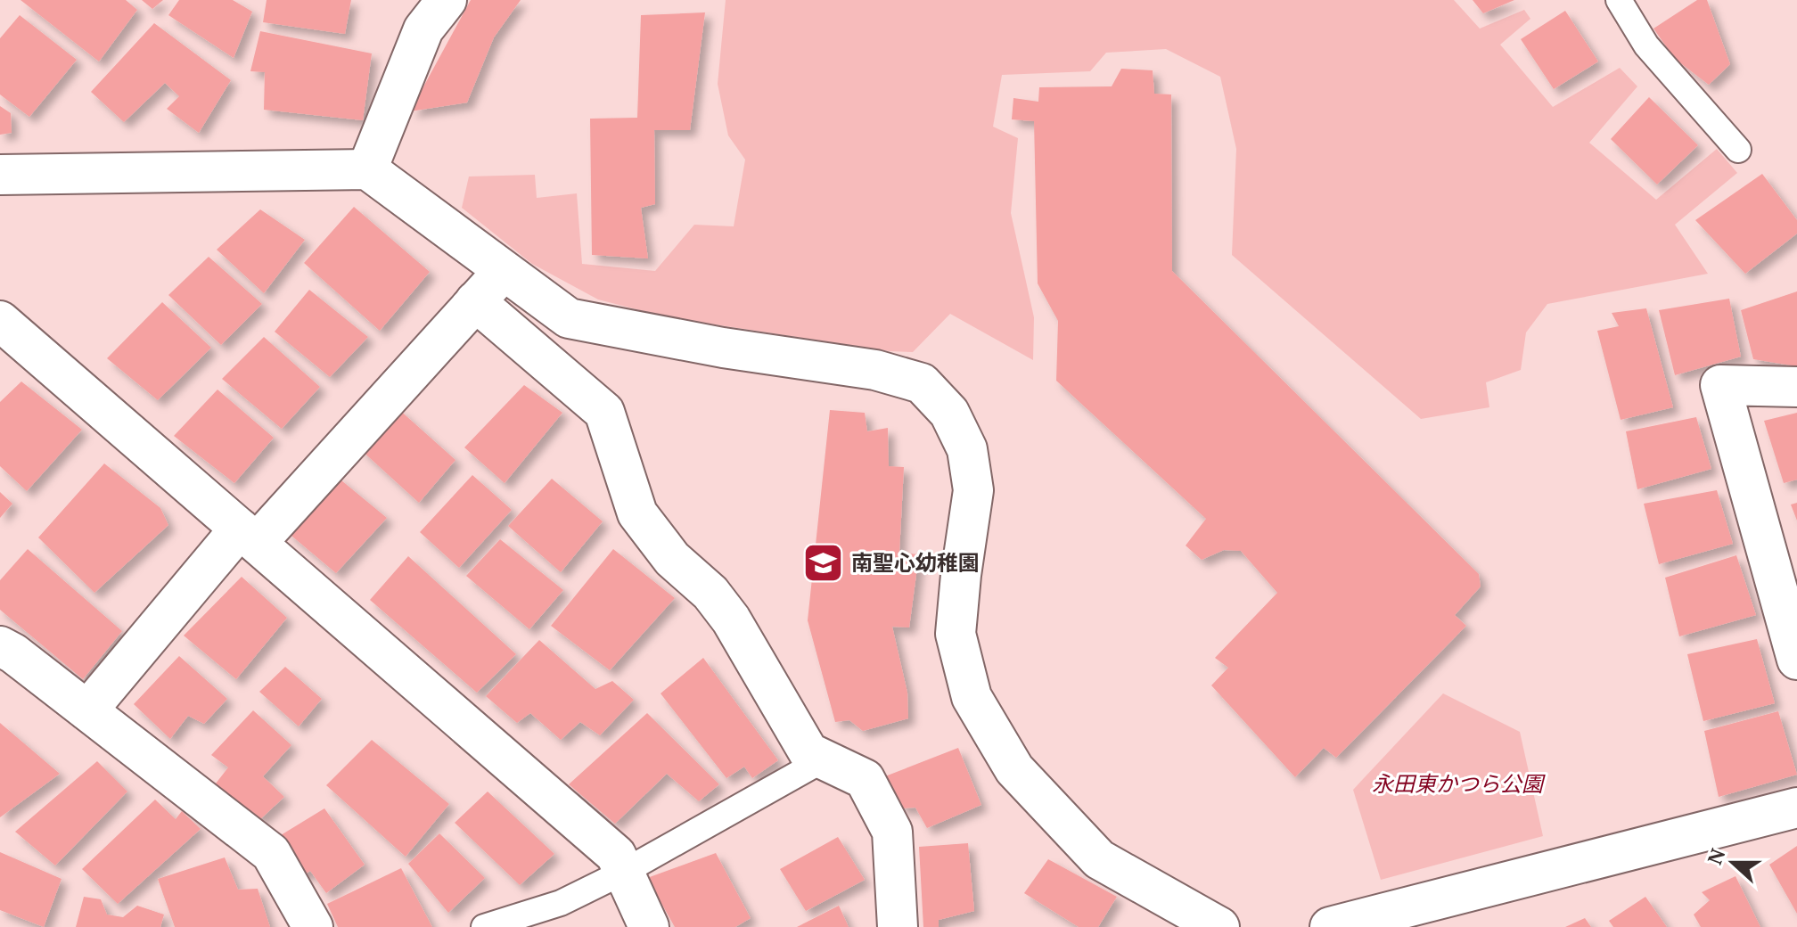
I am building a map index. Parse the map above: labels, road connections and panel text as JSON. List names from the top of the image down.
{
  "parks": ["永田東かつら公園"],
  "places": {
    "school or university": ["南聖心幼稚園"]
  },
  "north": "left"
}
